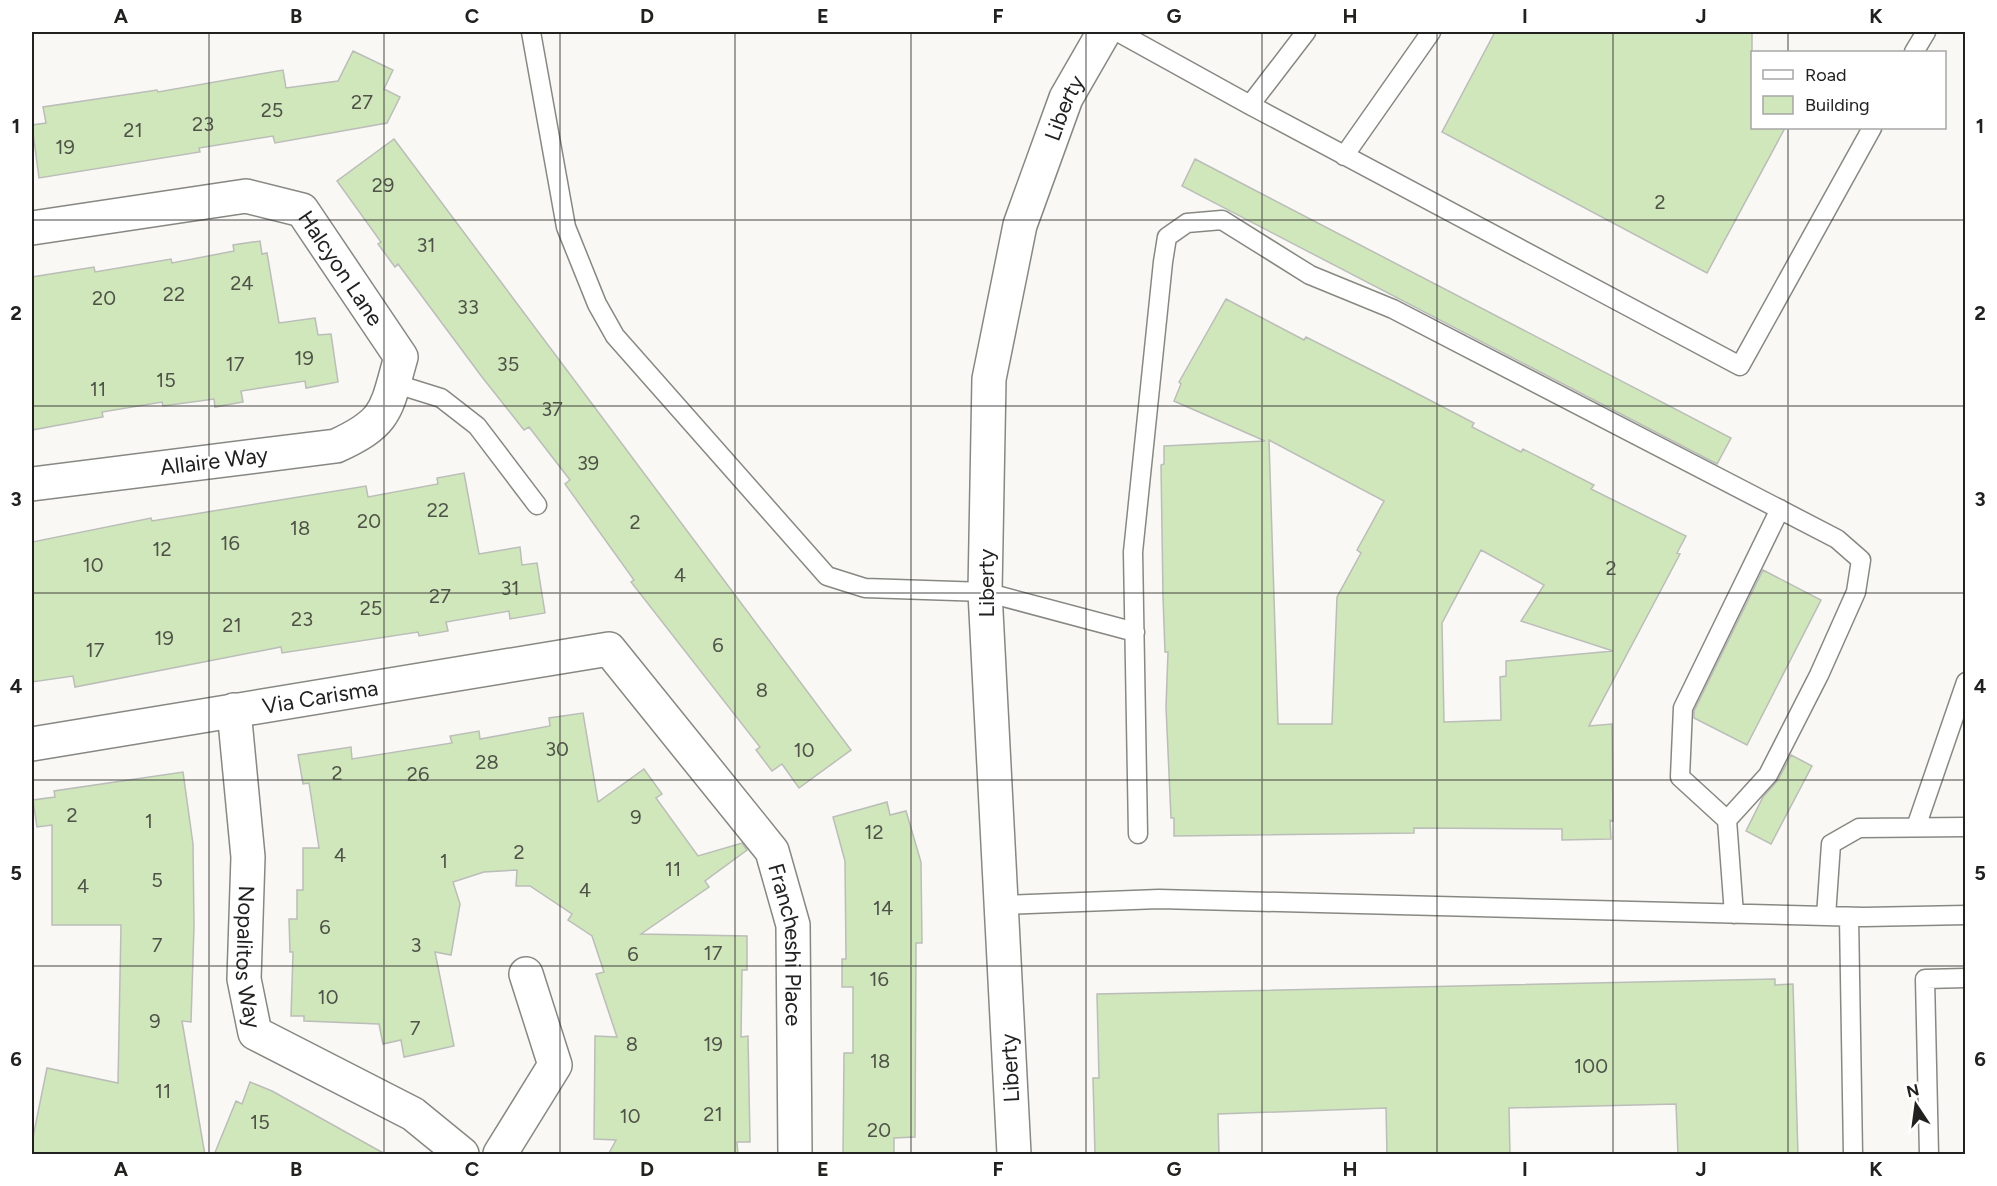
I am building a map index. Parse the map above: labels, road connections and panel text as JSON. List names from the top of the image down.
{
  "streets": {
    "street": [
      "Liberty",
      "Halcyon Lane",
      "Allaire Way",
      "Via Carisma",
      "Francheshi Place",
      "Nopalitos Way"
    ]
  },
  "crossings": [
    ["Halcyon Lane", "Allaire Way"],
    ["Via Carisma", "Francheshi Place"],
    ["Via Carisma", "Nopalitos Way"]
  ],
  "house_numbers": [
    "27",
    "25",
    "23",
    "21",
    "19",
    "29",
    "2",
    "31",
    "24",
    "22",
    "20",
    "33",
    "19",
    "17",
    "35",
    "15",
    "11",
    "37",
    "39",
    "22",
    "20",
    "2",
    "18",
    "16",
    "12",
    "10",
    "2",
    "4",
    "31",
    "27",
    "25",
    "23",
    "21",
    "19",
    "6",
    "17",
    "8",
    "30",
    "10",
    "28",
    "2",
    "26",
    "2",
    "9",
    "1",
    "12",
    "2",
    "4",
    "1",
    "11",
    "5",
    "4",
    "4",
    "14",
    "6",
    "7",
    "3",
    "17",
    "6",
    "16",
    "10",
    "9",
    "7",
    "8",
    "19",
    "18",
    "100",
    "11",
    "21",
    "10",
    "15",
    "20"
  ],
  "legend": ["Road", "Building"],
  "north": "top",
  "grid": {
    "columns": [
      "A",
      "B",
      "C",
      "D",
      "E",
      "F",
      "G",
      "H",
      "I",
      "J",
      "K"
    ],
    "rows": [
      "1",
      "2",
      "3",
      "4",
      "5",
      "6"
    ]
  }
}
